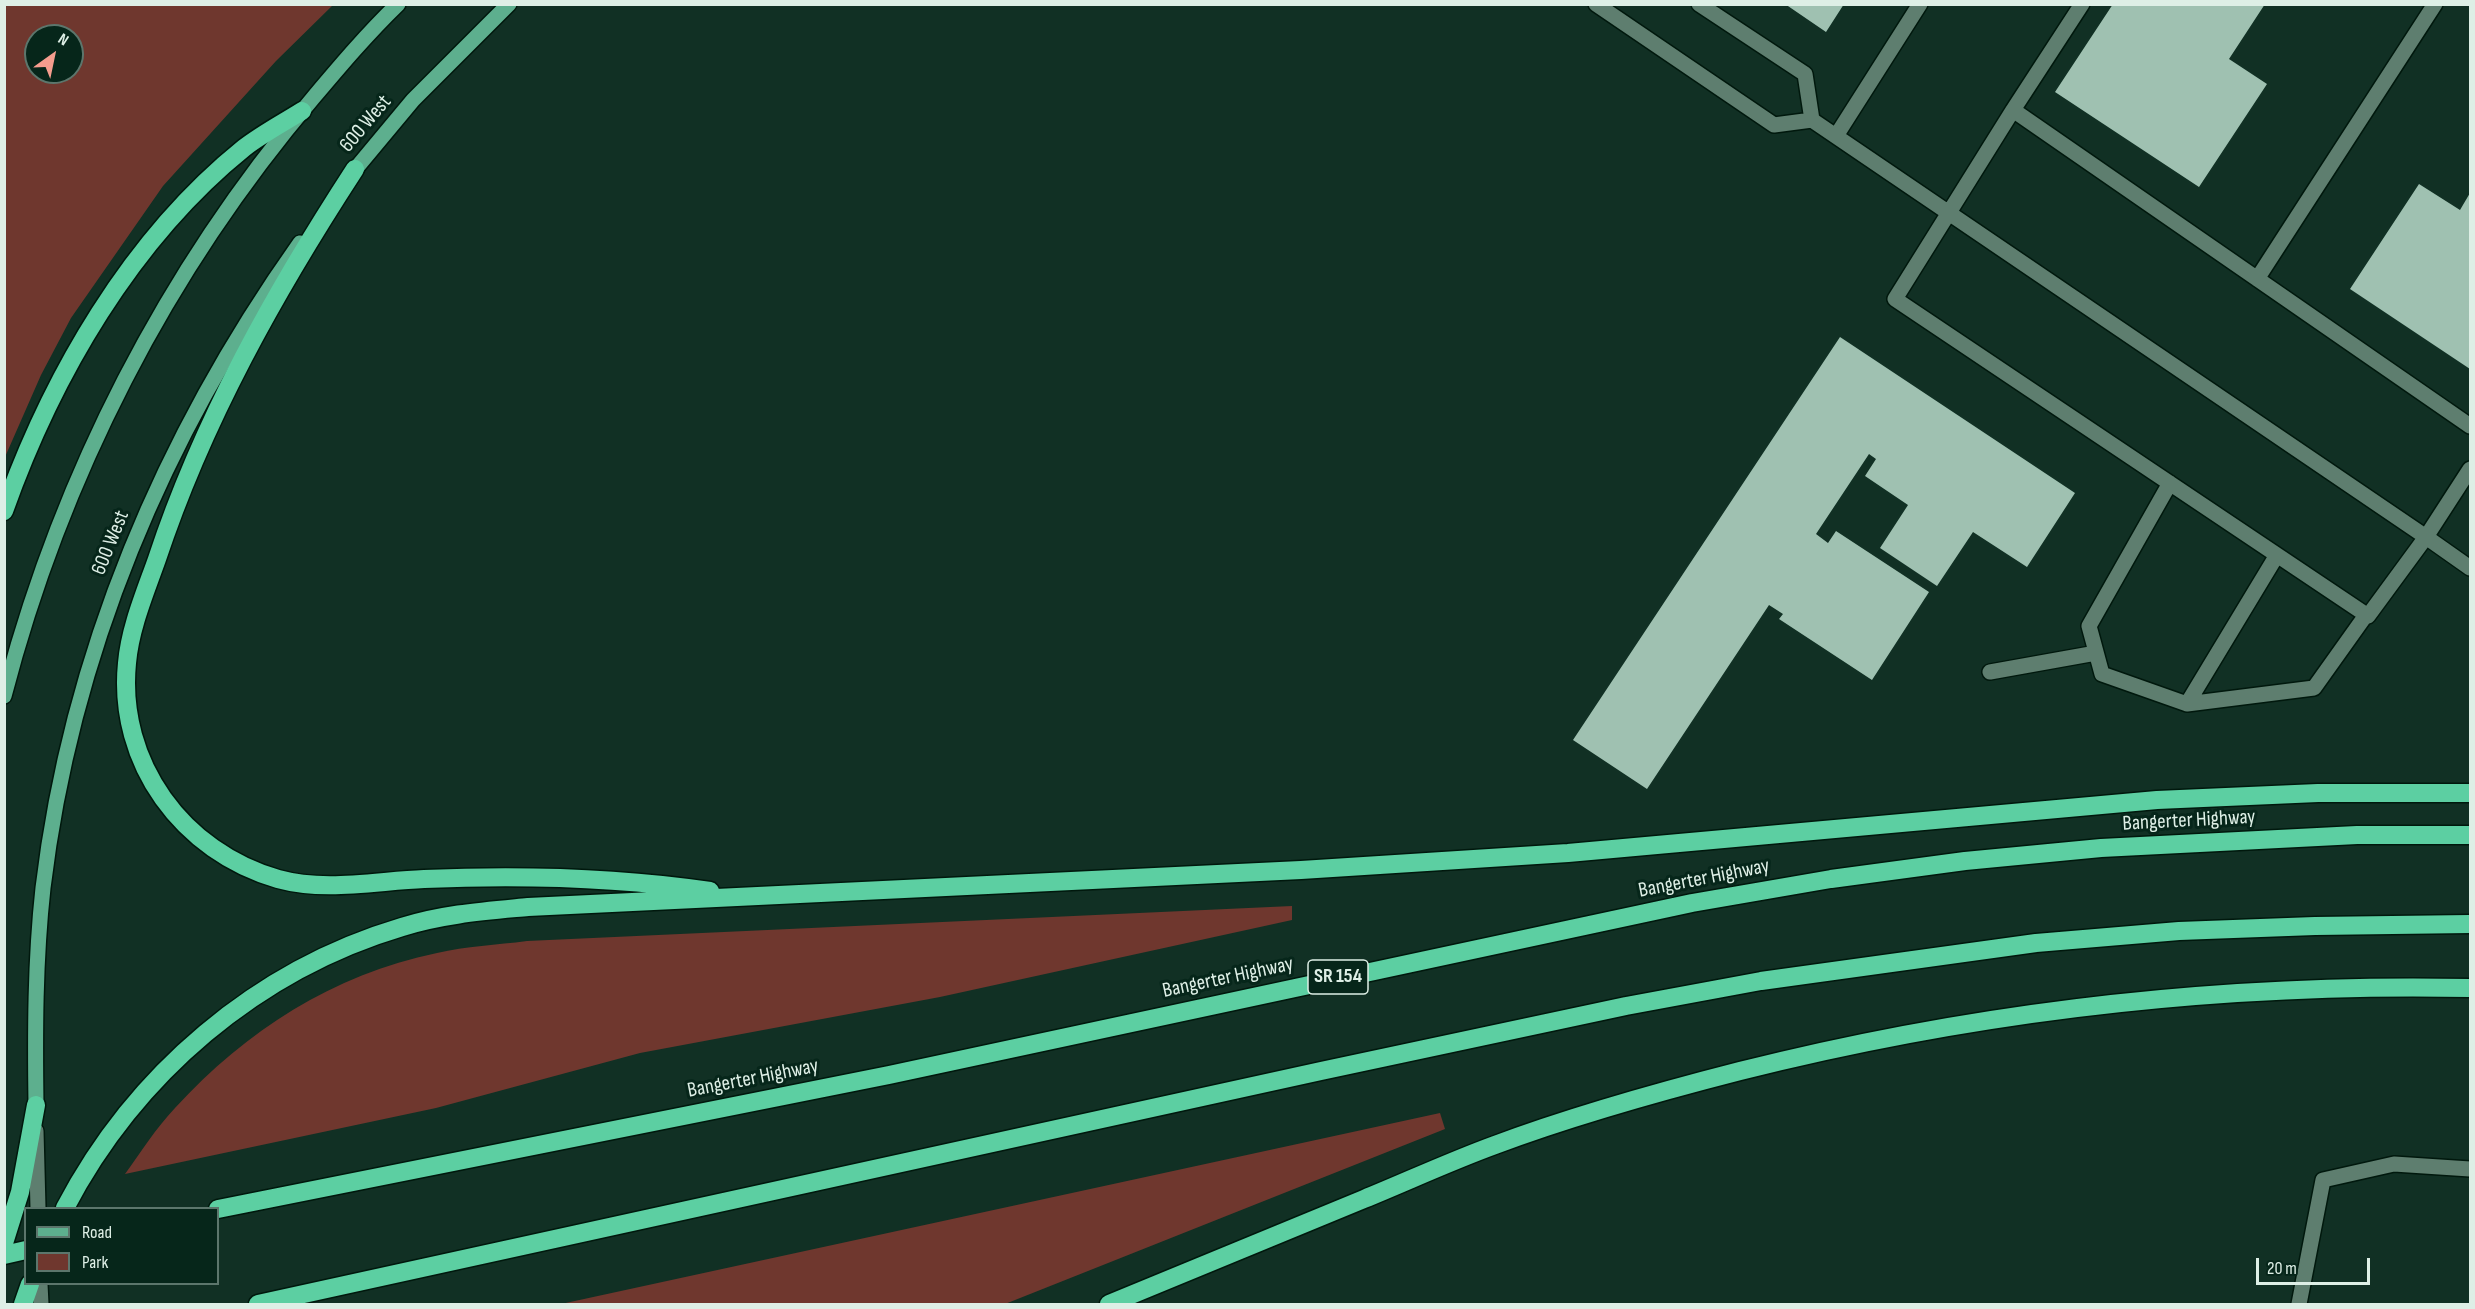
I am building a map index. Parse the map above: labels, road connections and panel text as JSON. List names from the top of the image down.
{
  "streets": {
    "highway": ["Bangerter Highway", "SR 154"],
    "main road": ["600 West"]
  },
  "legend": ["Road", "Park"],
  "scale_bar": "20 m",
  "north": "top right"
}
